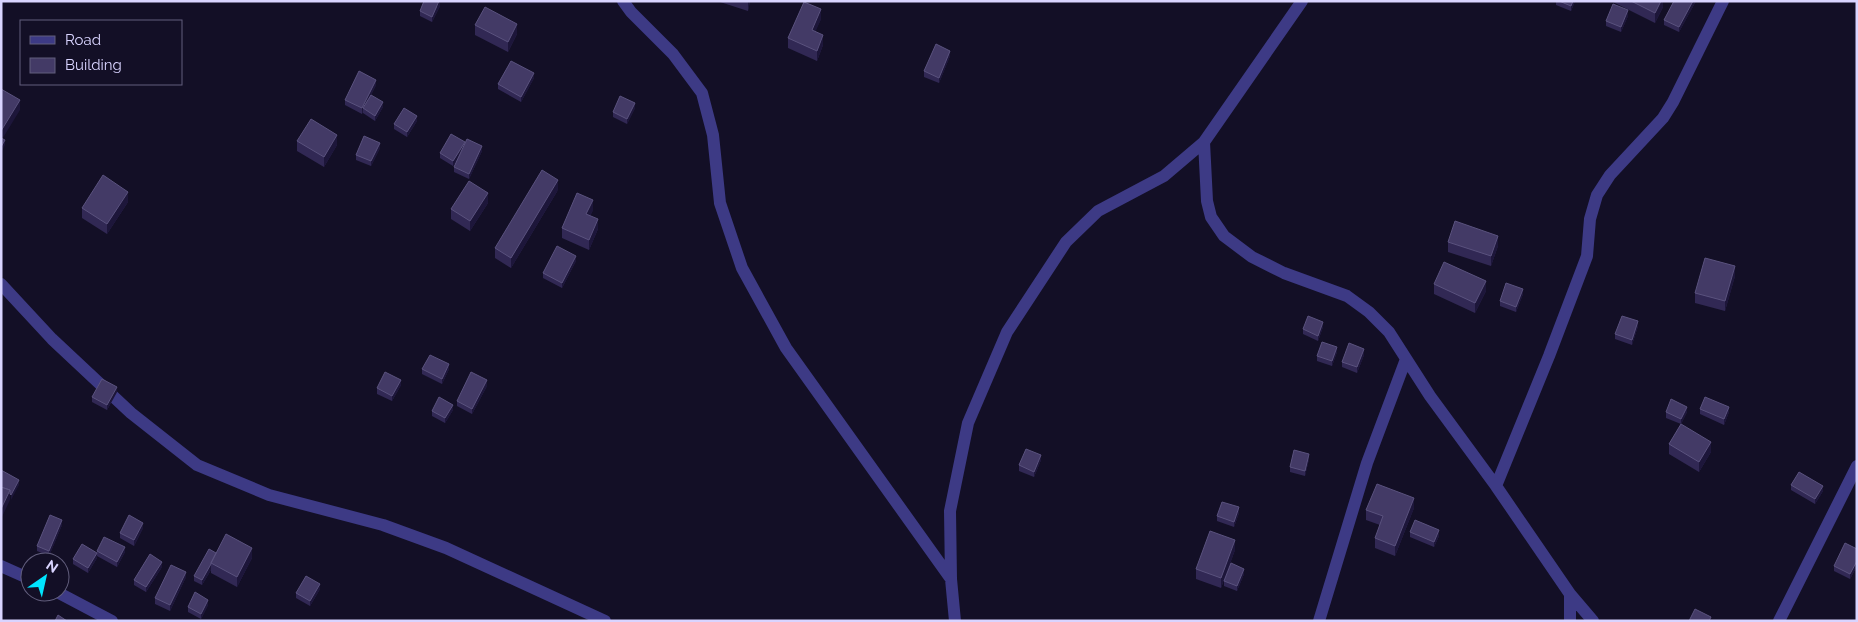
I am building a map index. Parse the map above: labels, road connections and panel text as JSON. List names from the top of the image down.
{
  "legend": ["Road", "Building"],
  "north": "top right"
}
